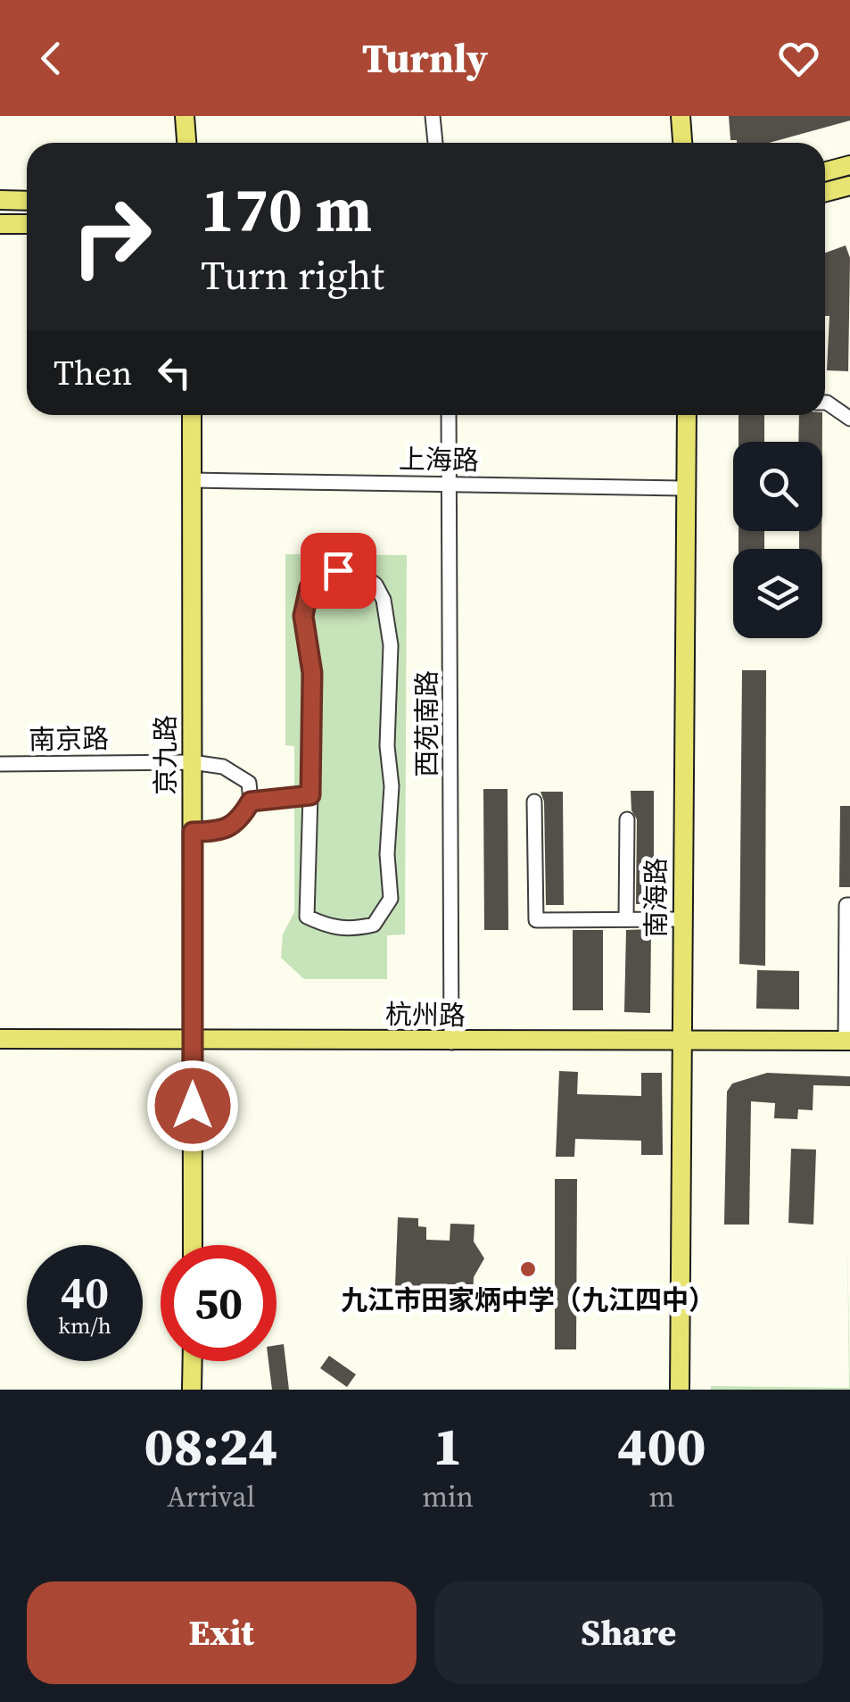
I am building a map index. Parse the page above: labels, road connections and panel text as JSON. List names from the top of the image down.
{
  "streets": {
    "main road": ["京九路", "南海路", "杭州路"],
    "street": ["上海路", "西苑南路", "南京路"]
  },
  "crossings": [
    ["上海路", "西苑南路"],
    ["上海路", "京九路"],
    ["上海路", "南海路"],
    ["西苑南路", "杭州路"],
    ["南京路", "京九路"],
    ["京九路", "杭州路"],
    ["南海路", "杭州路"]
  ],
  "places": ["九江市田家炳中学（九江四中）"],
  "page": {
    "header": "Turnly",
    "turn": ["170 m", "Turn right"],
    "then": "Then",
    "speed": "40 km/h",
    "limit": "50",
    "eta": [
      "08:24",
      "Arrival",
      "1",
      "min",
      "400",
      "m"
    ],
    "buttons": ["Exit", "Share"]
  }
}
